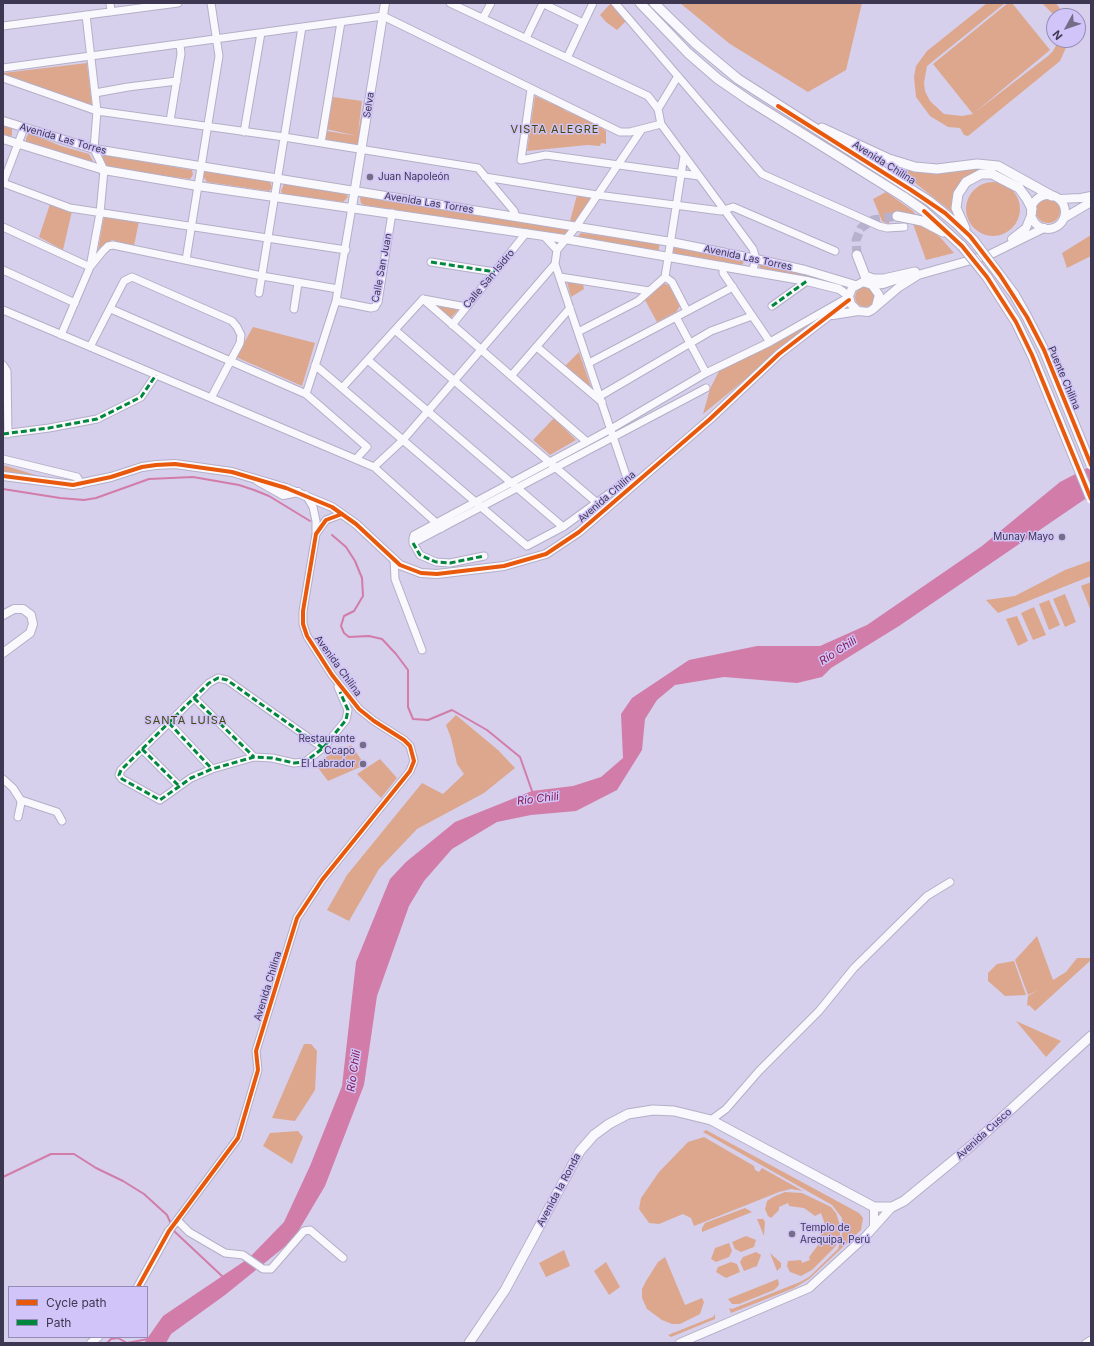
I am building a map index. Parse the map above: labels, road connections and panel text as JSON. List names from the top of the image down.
{
  "streets": {
    "main road": [
      "Avenida Chilina",
      "Puente Chilina",
      "Avenida Cusco",
      "Avenida la Ronda"
    ],
    "street": [
      "Selva",
      "Avenida Las Torres",
      "Calle San Juan",
      "Calle San Isidro"
    ]
  },
  "crossings": [
    ["Selva", "Avenida Las Torres"],
    ["Avenida Las Torres", "Avenida Chilina"],
    ["Avenida Las Torres", "Calle San Juan"],
    ["Avenida Las Torres", "Calle San Isidro"],
    ["Avenida Chilina", "Puente Chilina"],
    ["Avenida Cusco", "Avenida la Ronda"]
  ],
  "districts": ["VISTA ALEGRE", "SANTA LUISA"],
  "water": ["Río Chili"],
  "places": [
    "Juan Napoleón",
    "Munay Mayo",
    "Restaurante Ccapo",
    "El Labrador",
    "Templo de Arequipa, Perú"
  ],
  "legend": ["Cycle path", "Path"],
  "north": "bottom left"
}
